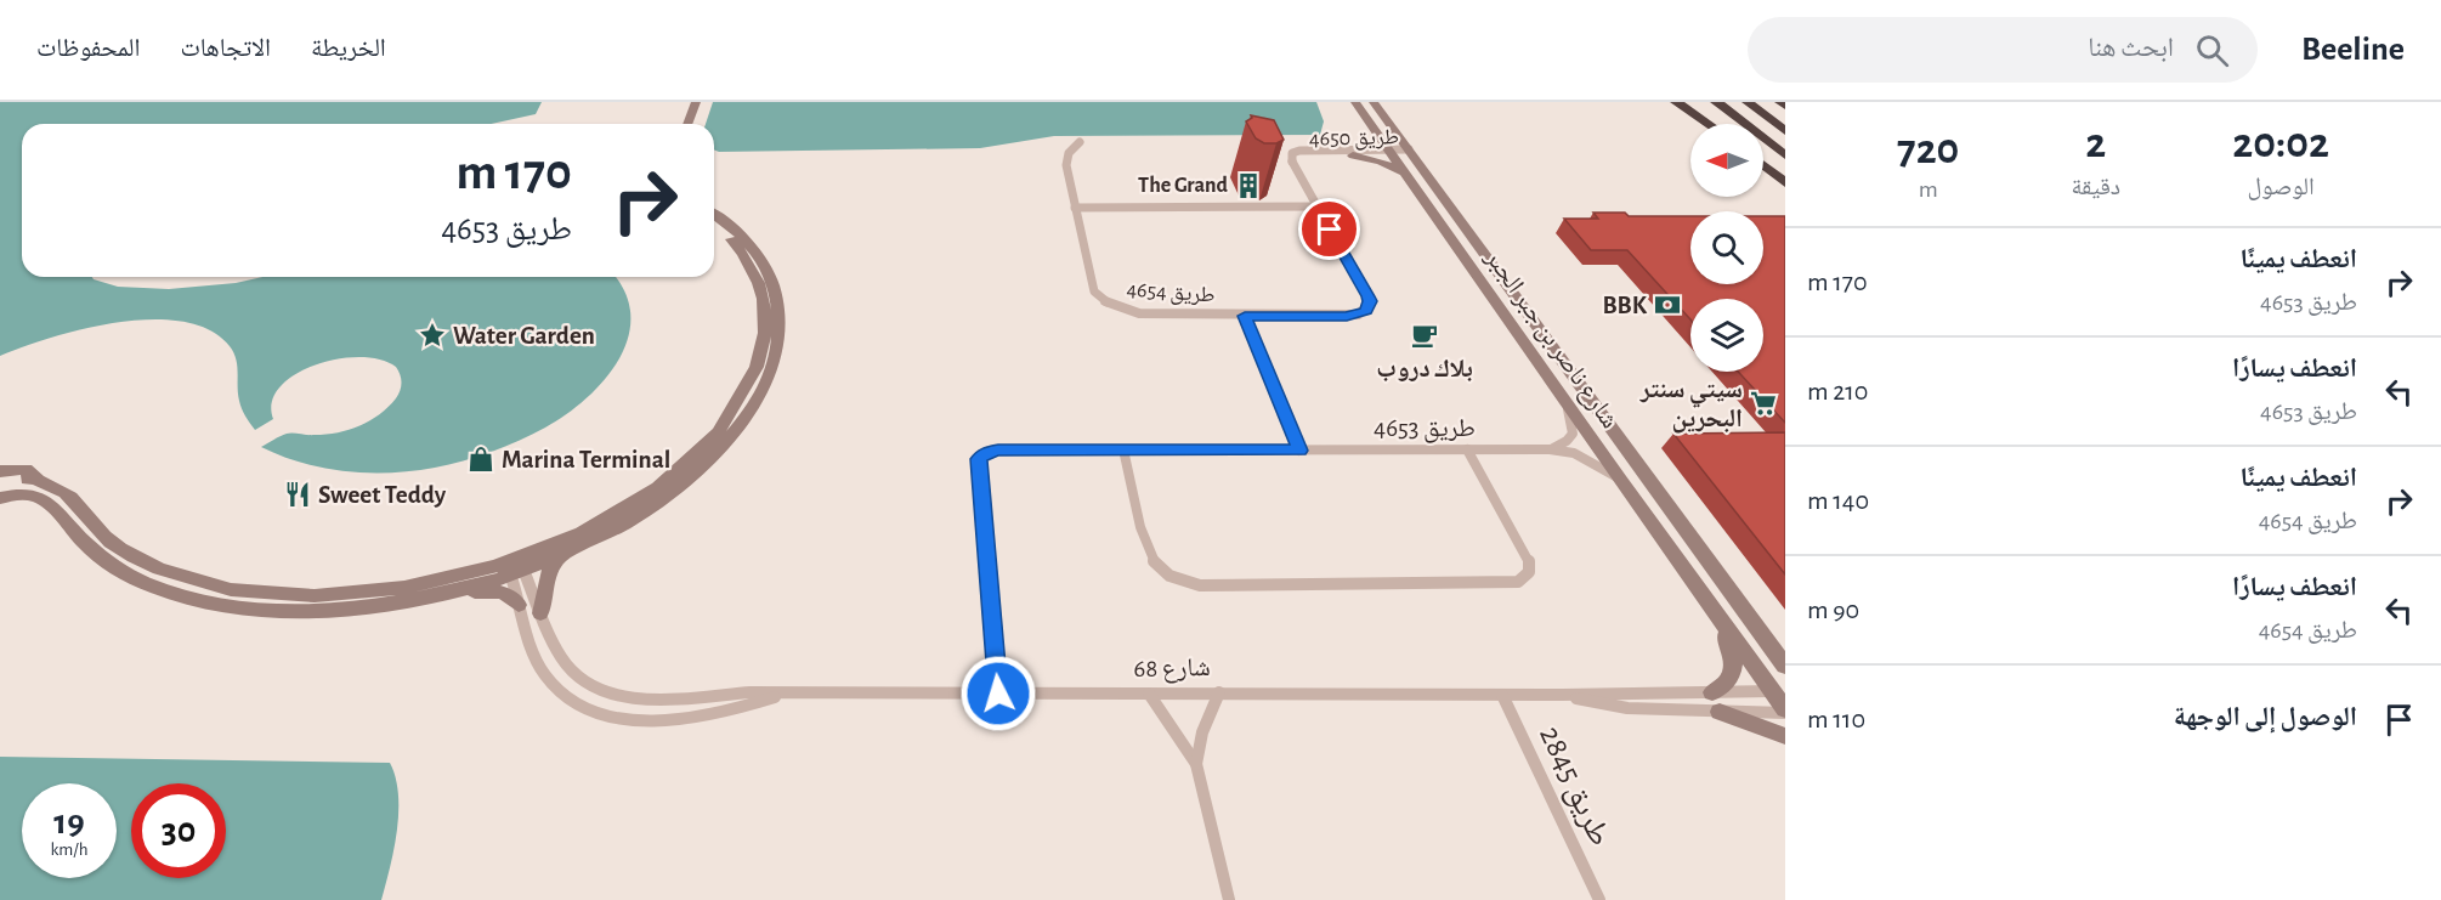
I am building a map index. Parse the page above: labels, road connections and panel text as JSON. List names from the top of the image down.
{
  "streets": {
    "street": [
      "طريق 4650",
      "طريق 4654",
      "شارع ناصر بن جبر الجبر",
      "طريق 4653",
      "شارع 68",
      "طريق 2845"
    ]
  },
  "crossings": [
    ["طريق 4650", "طريق 4654"],
    ["طريق 4650", "شارع ناصر بن جبر الجبر"],
    ["شارع ناصر بن جبر الجبر", "طريق 4653"],
    ["شارع ناصر بن جبر الجبر", "شارع 68"],
    ["طريق 4653", "شارع 68"],
    ["شارع 68", "طريق 2845"]
  ],
  "places": {
    "building": ["The Grand"],
    "bank": ["BBK"],
    "place": ["Water Garden"],
    "cafe": ["بلاك دروب"],
    "supermarket": ["سيتي سنتر البحرين"],
    "shop": ["Marina Terminal"],
    "restaurant": ["Sweet Teddy"]
  },
  "north": "left",
  "page": {
    "header": "Beeline",
    "search": "ابحث هنا",
    "nav": ["الخريطة", "الاتجاهات", "المحفوظات"],
    "eta": [
      "20:02",
      "الوصول",
      "2",
      "دقيقة",
      "720",
      "m"
    ],
    "turn": ["170 m", "طريق 4653"],
    "list": [
      {
        "name": "انعطف يمينًا",
        "note": "طريق 4653",
        "value": "170 m"
      },
      {
        "name": "انعطف يسارًا",
        "note": "طريق 4653",
        "value": "210 m"
      },
      {
        "name": "انعطف يمينًا",
        "note": "طريق 4654",
        "value": "140 m"
      },
      {
        "name": "انعطف يسارًا",
        "note": "طريق 4654",
        "value": "90 m"
      },
      {
        "name": "الوصول إلى الوجهة",
        "value": "110 m"
      }
    ],
    "speed": "19 km/h",
    "limit": "30"
  }
}
